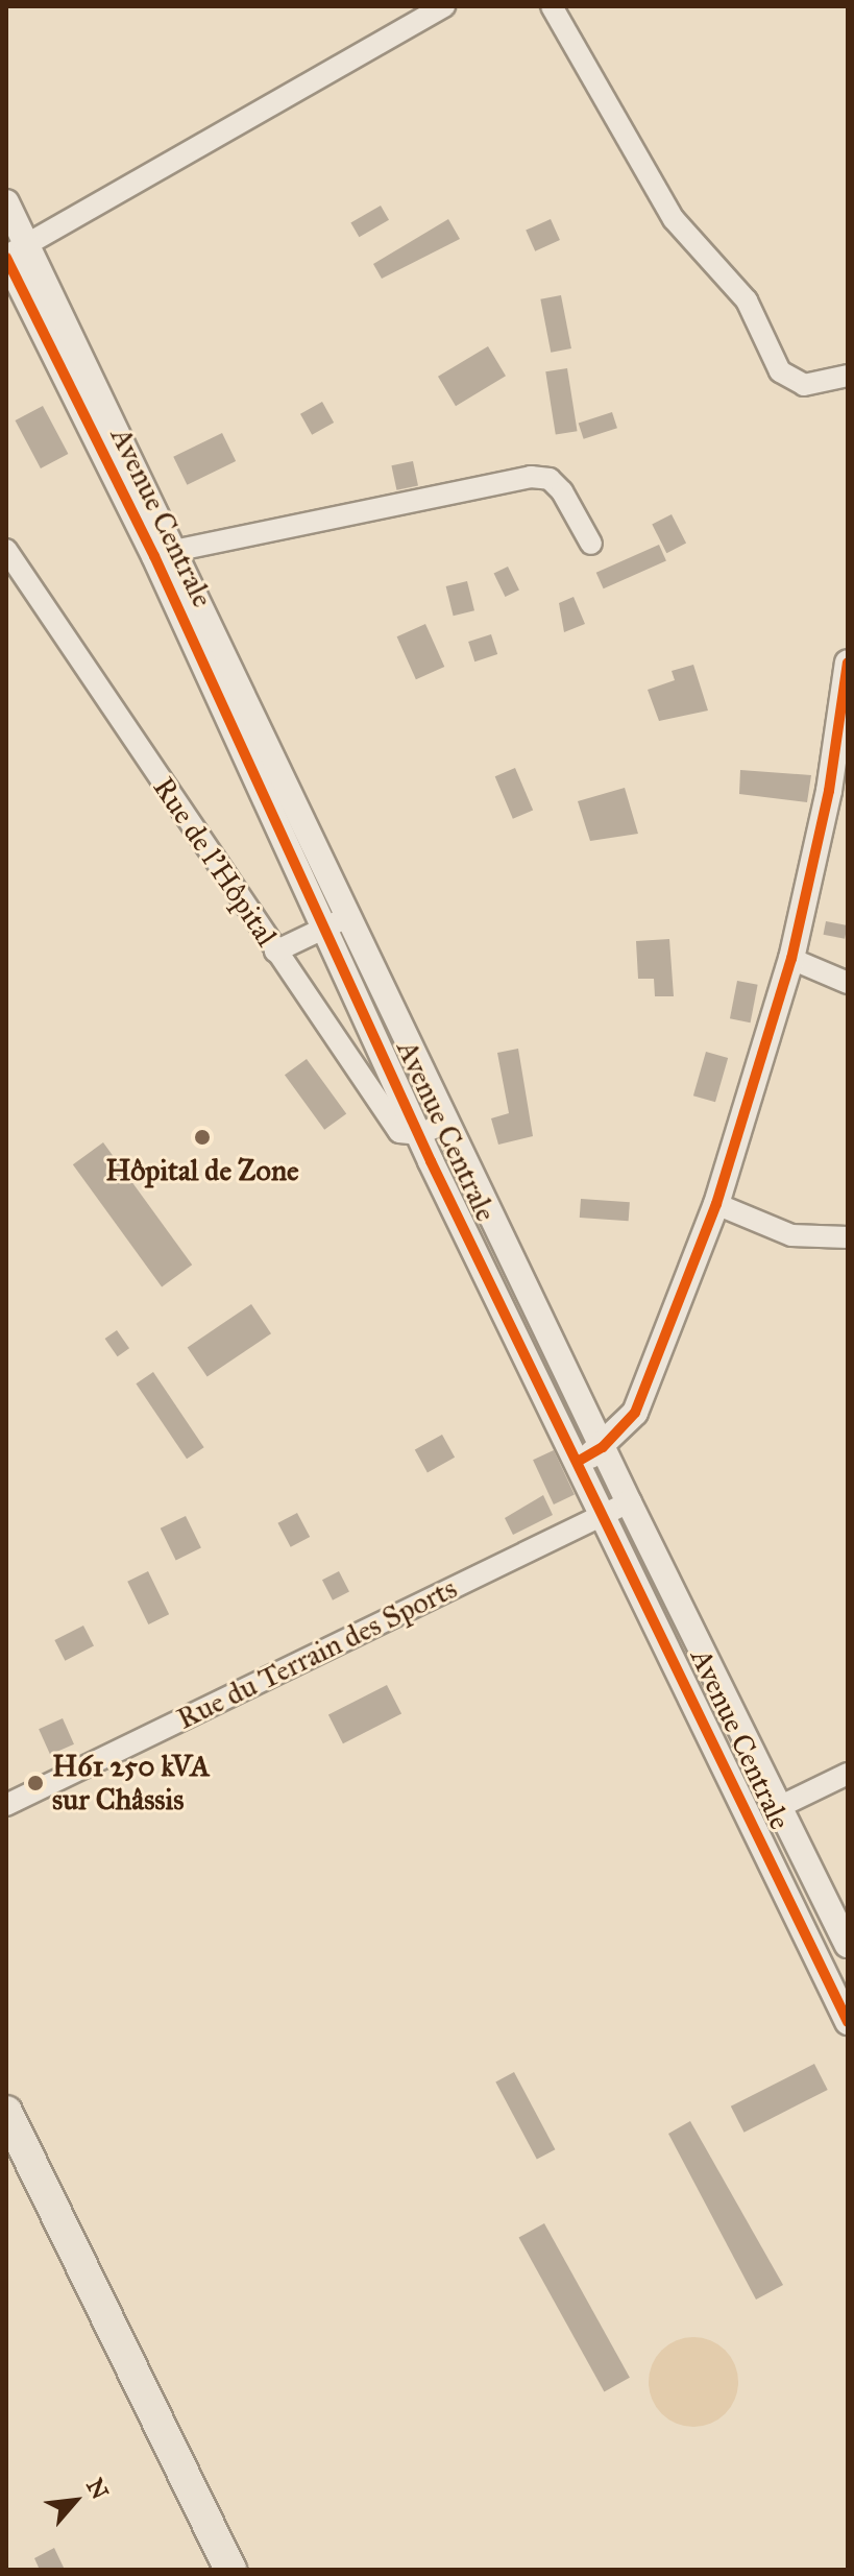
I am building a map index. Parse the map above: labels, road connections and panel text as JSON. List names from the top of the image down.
{
  "streets": {
    "street": ["Avenue Centrale", "Rue de l'Hôpital", "Rue du Terrain des Sports"]
  },
  "crossings": [
    ["Avenue Centrale", "Rue de l'Hôpital"],
    ["Avenue Centrale", "Rue du Terrain des Sports"]
  ],
  "places": ["Hôpital de Zone", "H61 250 kVA sur Châssis"],
  "north": "top right"
}
